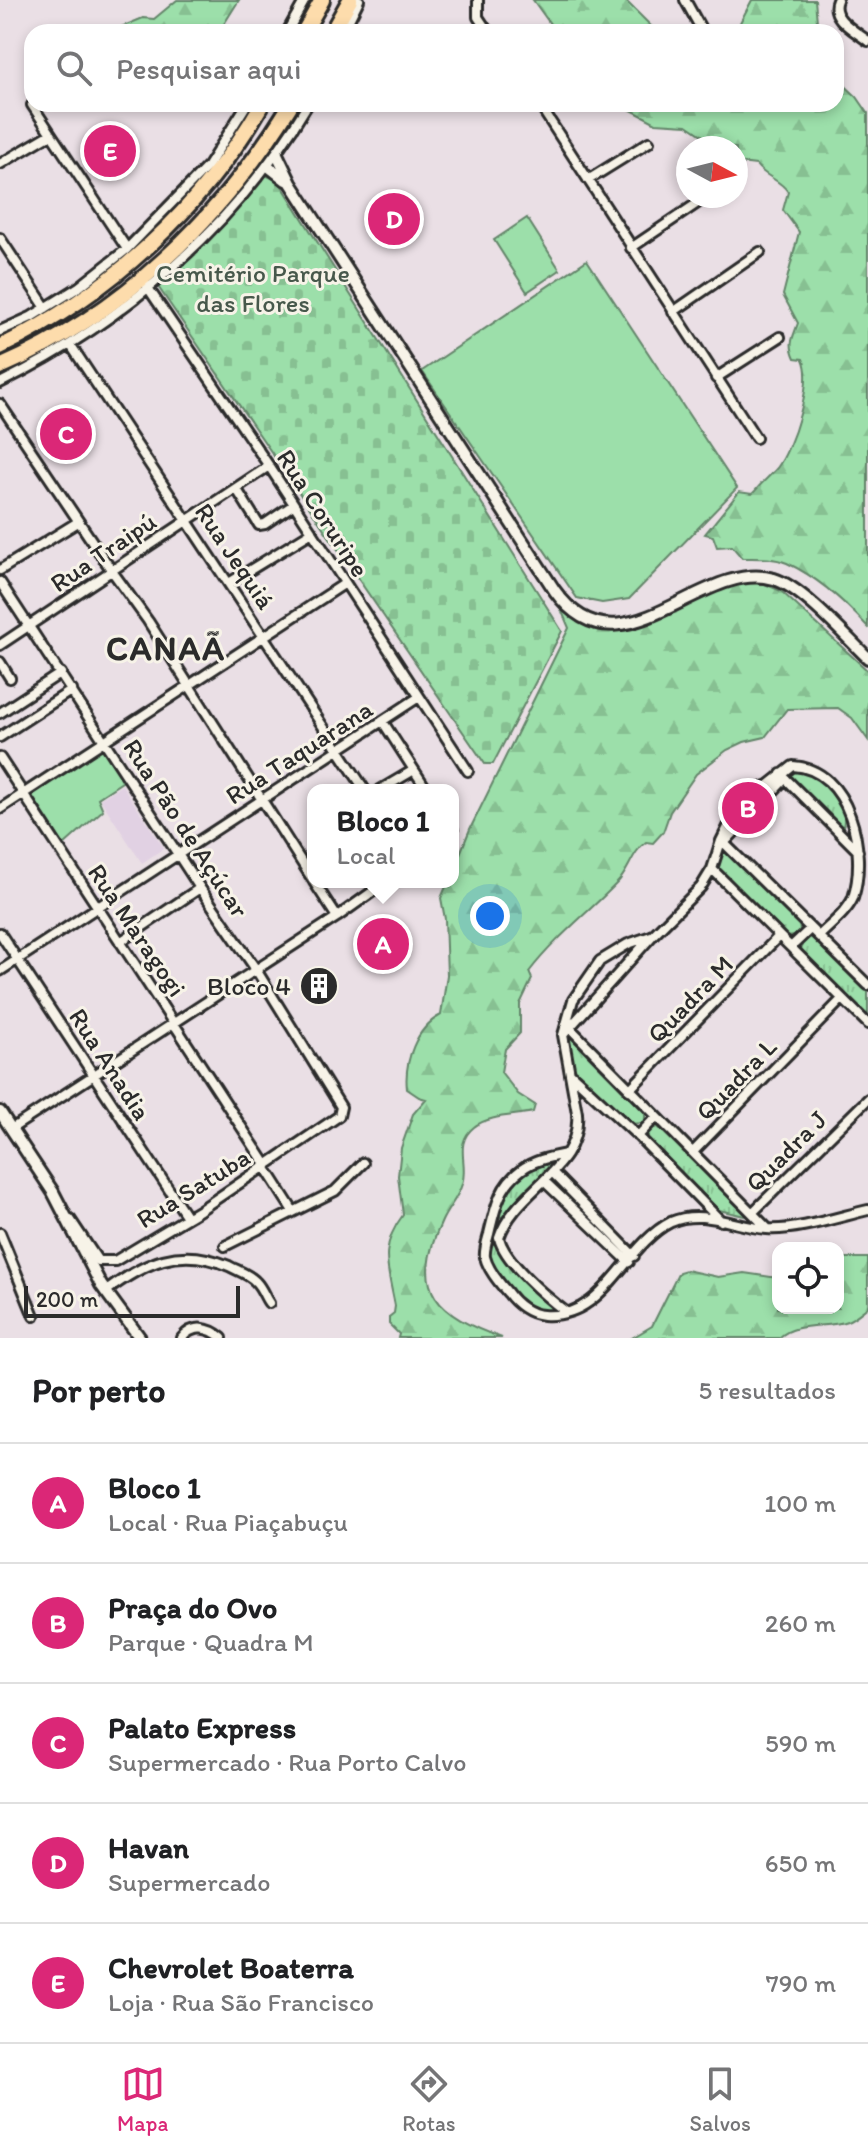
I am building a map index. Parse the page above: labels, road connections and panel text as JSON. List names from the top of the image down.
{
  "streets": {
    "street": [
      "Rua Coruripe",
      "Rua Traipú",
      "Rua Jequiá",
      "Rua Taquarana",
      "Rua Pão de Açúcar",
      "Rua Maragogi",
      "Quadra M",
      "Rua Anadia",
      "Quadra L",
      "Quadra J",
      "Rua Satuba"
    ]
  },
  "crossings": [
    ["Rua Coruripe", "Rua Traipú"],
    ["Rua Coruripe", "Rua Taquarana"],
    ["Rua Traipú", "Rua Jequiá"],
    ["Rua Traipú", "Rua Pão de Açúcar"],
    ["Rua Jequiá", "Rua Taquarana"],
    ["Rua Taquarana", "Rua Pão de Açúcar"],
    ["Rua Taquarana", "Rua Maragogi"],
    ["Rua Taquarana", "Rua Anadia"],
    ["Rua Pão de Açúcar", "Rua Satuba"],
    ["Rua Maragogi", "Rua Satuba"],
    ["Rua Anadia", "Rua Satuba"],
    ["Quadra L", "Quadra J"]
  ],
  "districts": ["CANAÃ"],
  "parks": ["Cemitério Parque das Flores"],
  "places": {
    "building": ["Bloco 4"]
  },
  "scale_bar": "200 m",
  "north": "right",
  "page": {
    "search": "Pesquisar aqui",
    "pins": [
      "E",
      "D",
      "C",
      "B",
      "A"
    ],
    "popup": ["Bloco 1", "Local"],
    "scale": "200 m",
    "heading": ["Por perto", "5 resultados"],
    "list": [
      {
        "mark": "A",
        "name": "Bloco 1",
        "note": "Local · Rua Piaçabuçu",
        "value": "100 m"
      },
      {
        "mark": "B",
        "name": "Praça do Ovo",
        "note": "Parque · Quadra M",
        "value": "260 m"
      },
      {
        "mark": "C",
        "name": "Palato Express",
        "note": "Supermercado · Rua Porto Calvo",
        "value": "590 m"
      },
      {
        "mark": "D",
        "name": "Havan",
        "note": "Supermercado",
        "value": "650 m"
      },
      {
        "mark": "E",
        "name": "Chevrolet Boaterra",
        "note": "Loja · Rua São Francisco",
        "value": "790 m"
      }
    ],
    "nav": ["Mapa", "Rotas", "Salvos"]
  }
}
